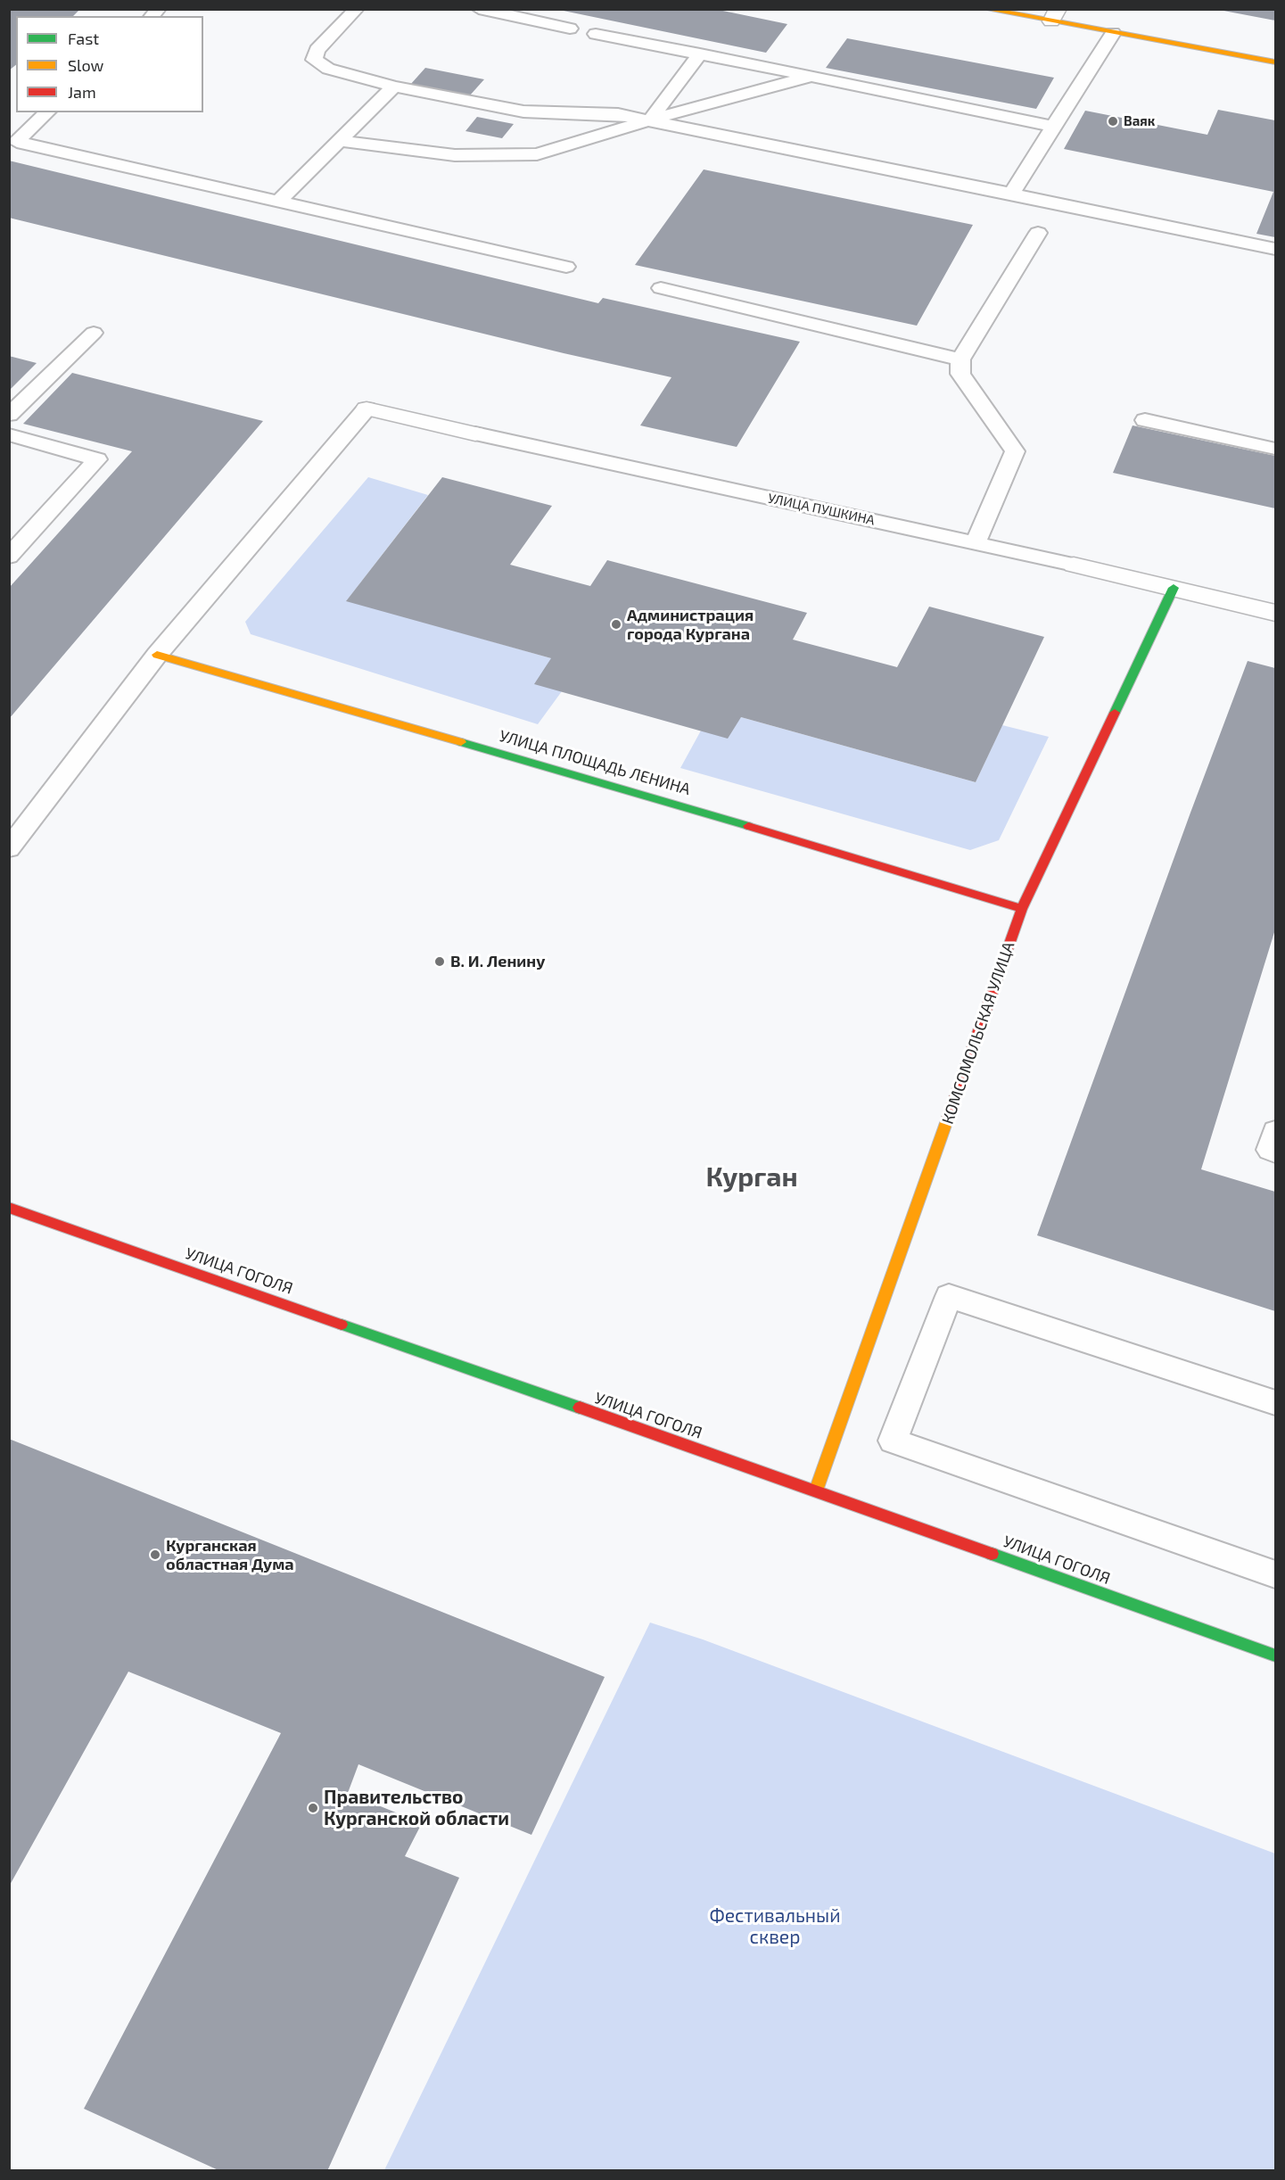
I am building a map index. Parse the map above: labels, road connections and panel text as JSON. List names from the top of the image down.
{
  "streets": {
    "street": [
      "УЛИЦА ПУШКИНА",
      "УЛИЦА ПЛОЩАДЬ ЛЕНИНА",
      "КОМСОМОЛЬСКАЯ УЛИЦА",
      "УЛИЦА ГОГОЛЯ"
    ]
  },
  "crossings": [
    ["УЛИЦА ПУШКИНА", "КОМСОМОЛЬСКАЯ УЛИЦА"],
    ["УЛИЦА ПЛОЩАДЬ ЛЕНИНА", "КОМСОМОЛЬСКАЯ УЛИЦА"],
    ["КОМСОМОЛЬСКАЯ УЛИЦА", "УЛИЦА ГОГОЛЯ"]
  ],
  "districts": ["Курган"],
  "parks": ["Фестивальный сквер"],
  "places": [
    "Ваяк",
    "Администрация города Кургана",
    "В. И. Ленину",
    "Курганская областная Дума",
    "Правительство Курганской области"
  ],
  "legend": ["Fast", "Slow", "Jam"]
}
